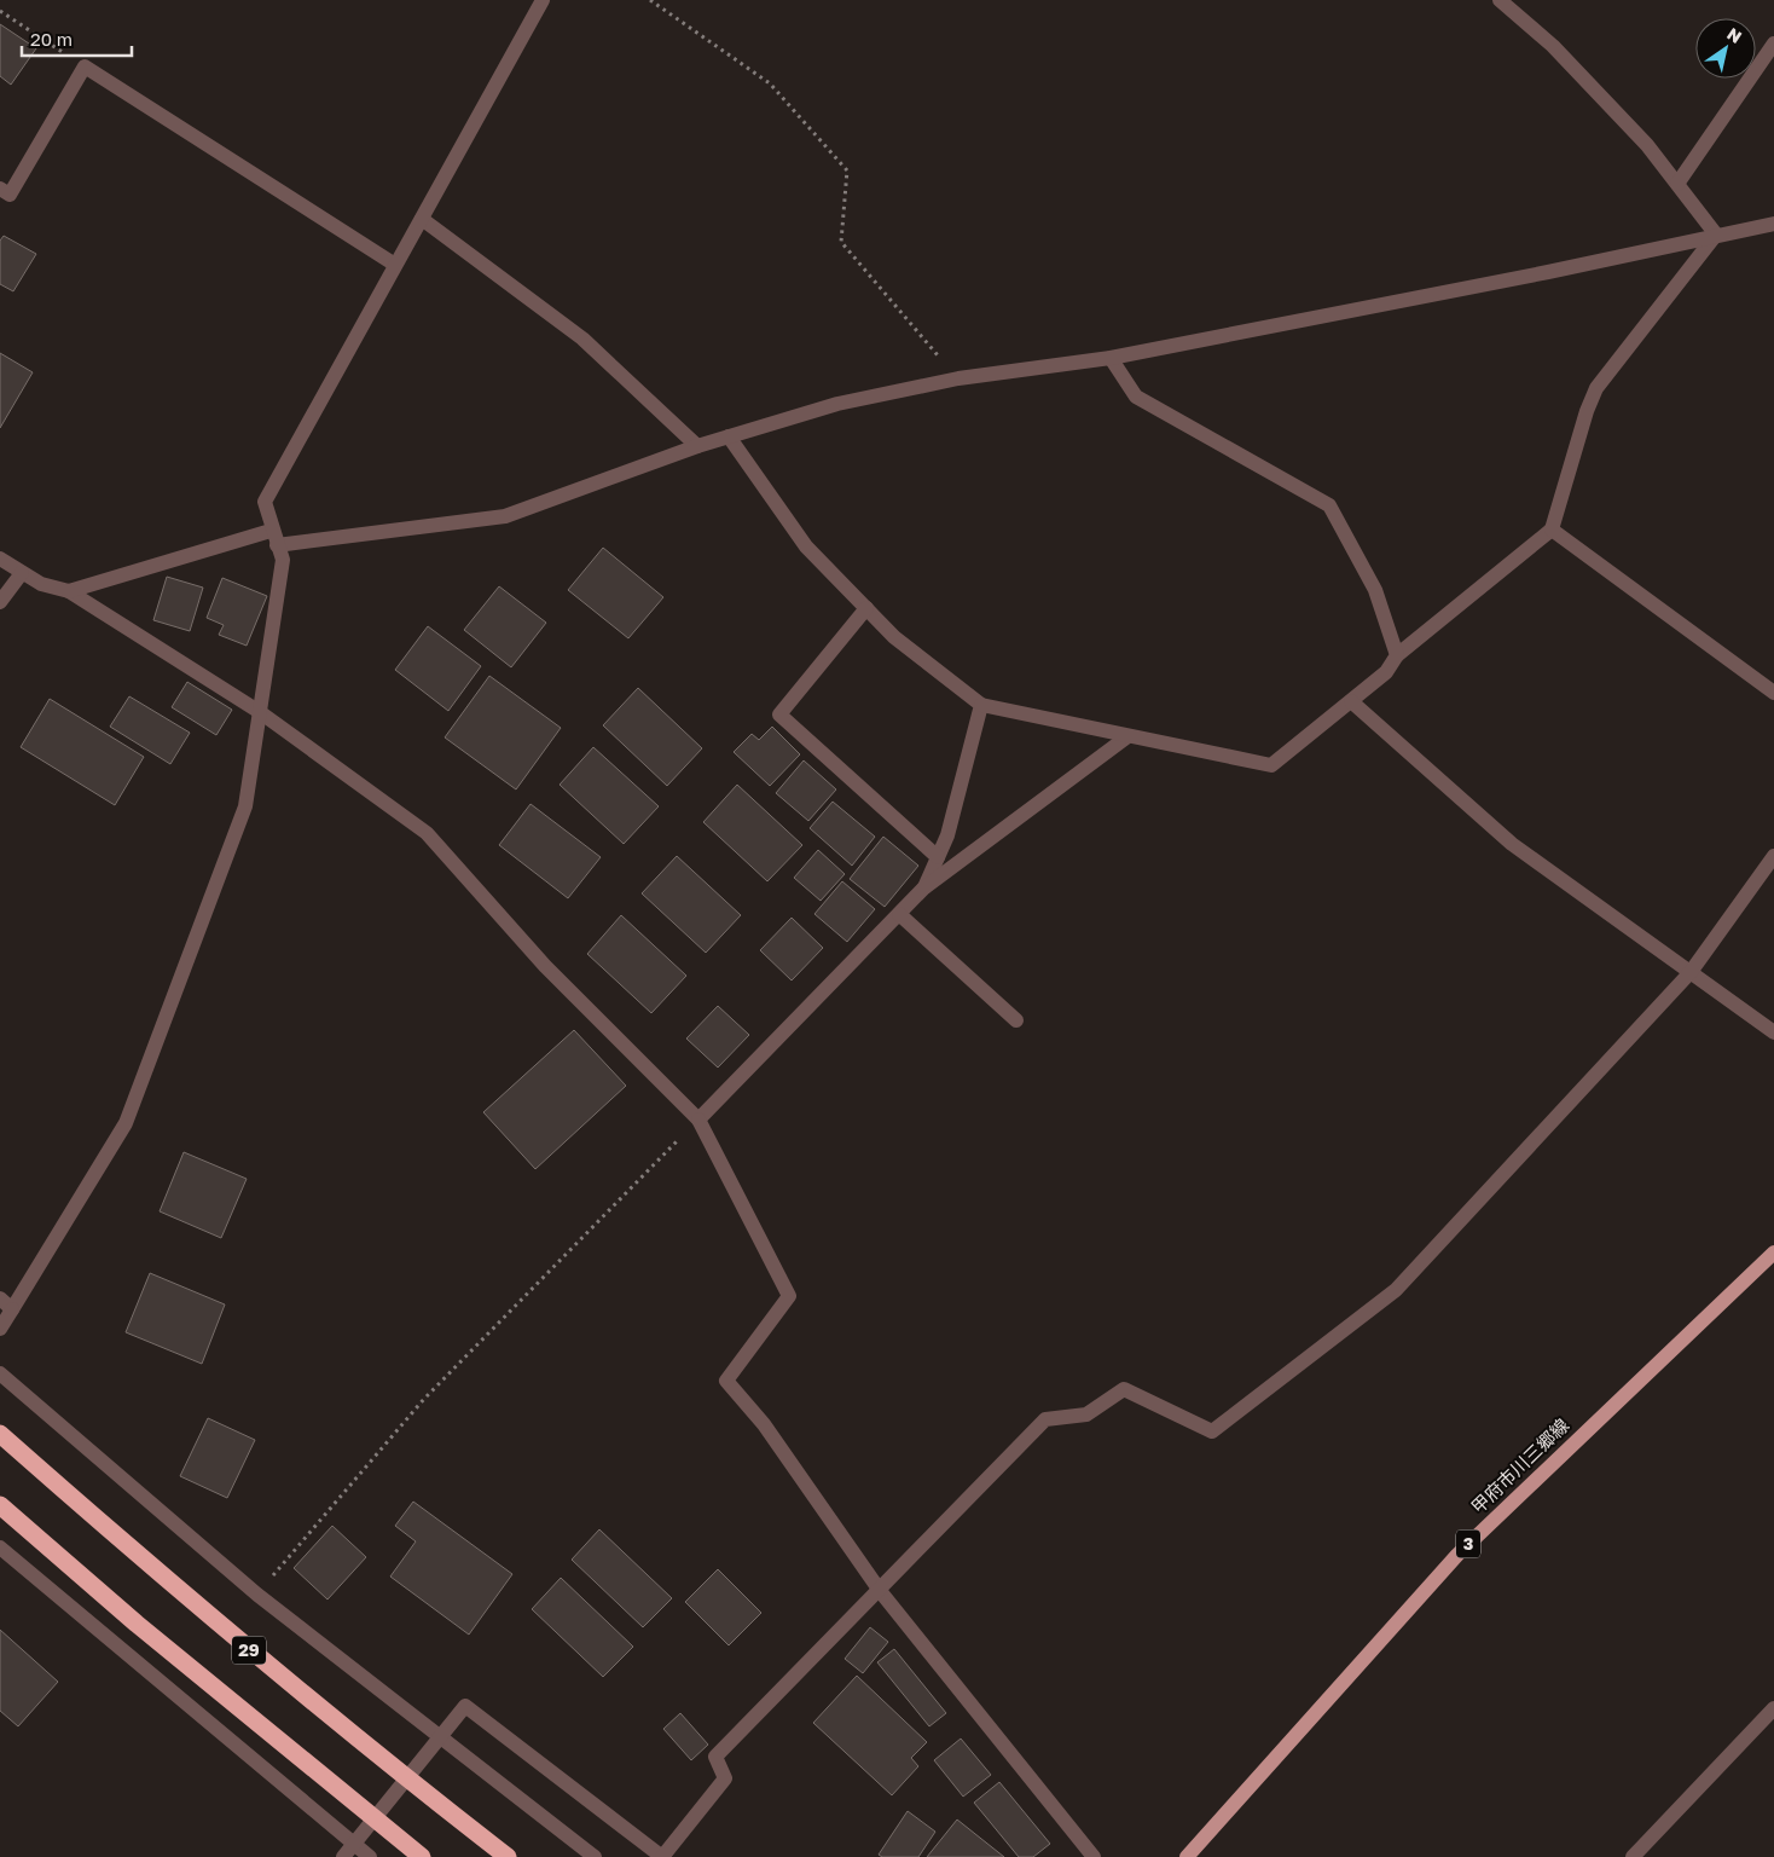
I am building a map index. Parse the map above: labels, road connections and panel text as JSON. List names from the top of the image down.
{
  "streets": {
    "highway": ["29"],
    "main road": ["甲府市川三郷線", "3"]
  },
  "scale_bar": "20 m",
  "north": "top right"
}
